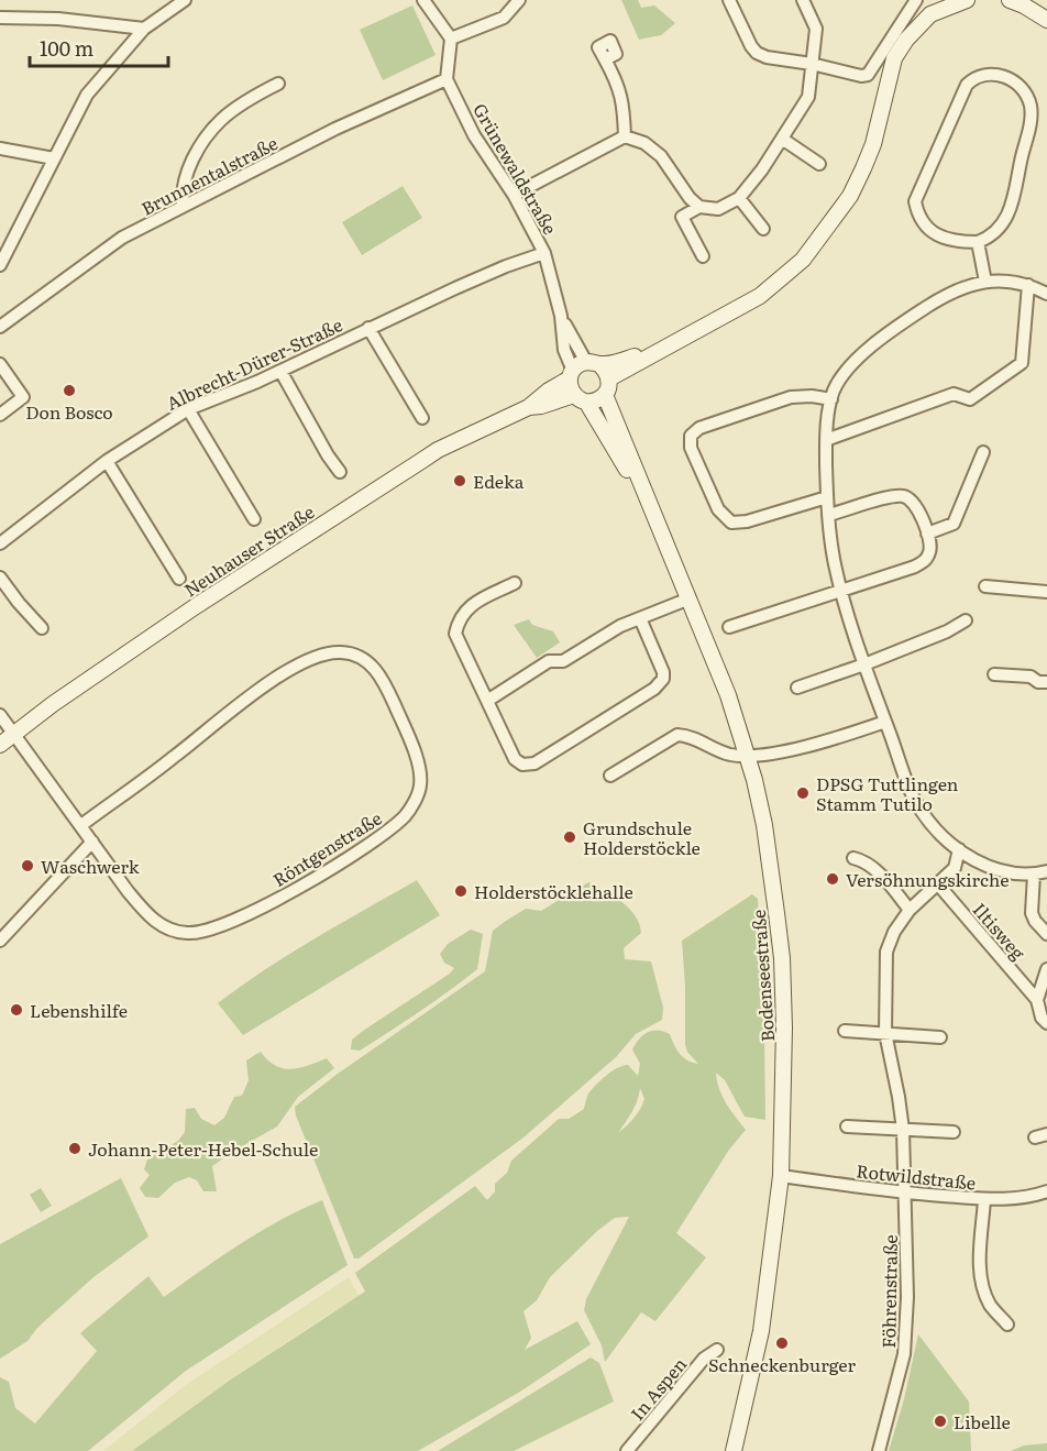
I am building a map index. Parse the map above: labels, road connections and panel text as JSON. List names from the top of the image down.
{
  "streets": {
    "street": [
      "Grünewaldstraße",
      "Brunnentalstraße",
      "Albrecht-Dürer-Straße",
      "Neuhauser Straße",
      "Röntgenstraße",
      "Iltisweg",
      "Bodenseestraße",
      "Rotwildstraße",
      "Föhrenstraße",
      "In Aspen"
    ]
  },
  "crossings": [
    ["Grünewaldstraße", "Brunnentalstraße"],
    ["Grünewaldstraße", "Albrecht-Dürer-Straße"],
    ["Grünewaldstraße", "Neuhauser Straße"],
    ["Grünewaldstraße", "Bodenseestraße"],
    ["Neuhauser Straße", "Röntgenstraße"],
    ["Neuhauser Straße", "Bodenseestraße"],
    ["Iltisweg", "Föhrenstraße"],
    ["Bodenseestraße", "Rotwildstraße"],
    ["Rotwildstraße", "Föhrenstraße"]
  ],
  "places": [
    "Don Bosco",
    "Edeka",
    "DPSG Tuttlingen Stamm Tutilo",
    "Grundschule Holderstöckle",
    "Waschwerk",
    "Versöhnungskirche",
    "Holderstöcklehalle",
    "Lebenshilfe",
    "Johann-Peter-Hebel-Schule",
    "Schneckenburger",
    "Libelle"
  ],
  "scale_bar": "100 m"
}
